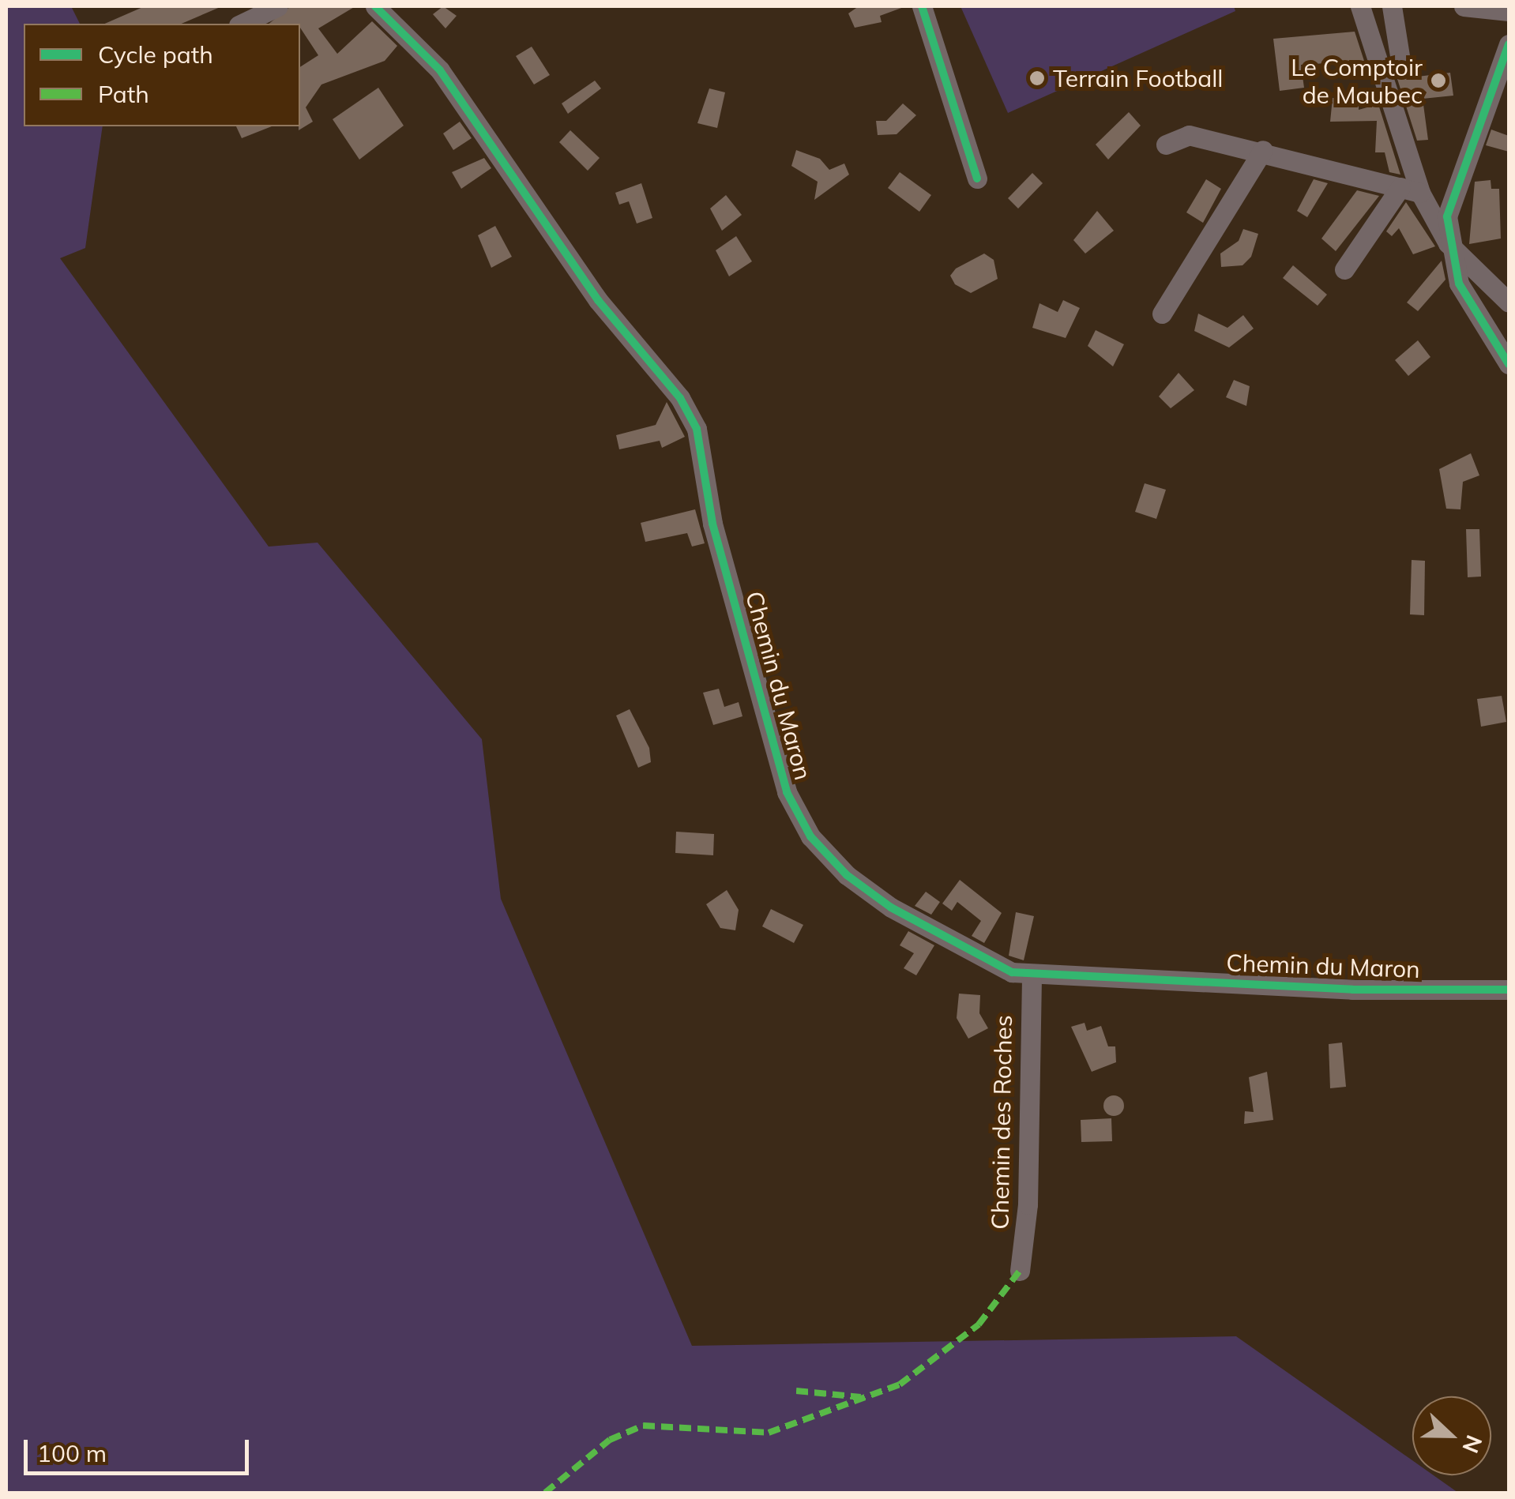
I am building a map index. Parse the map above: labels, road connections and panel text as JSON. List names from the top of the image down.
{
  "streets": {
    "street": ["Chemin du Maron", "Chemin des Roches"]
  },
  "crossings": [
    ["Chemin du Maron", "Chemin des Roches"]
  ],
  "places": ["Terrain Football", "Le Comptoir de Maubec"],
  "legend": ["Cycle path", "Path"],
  "scale_bar": "100 m",
  "north": "right"
}
